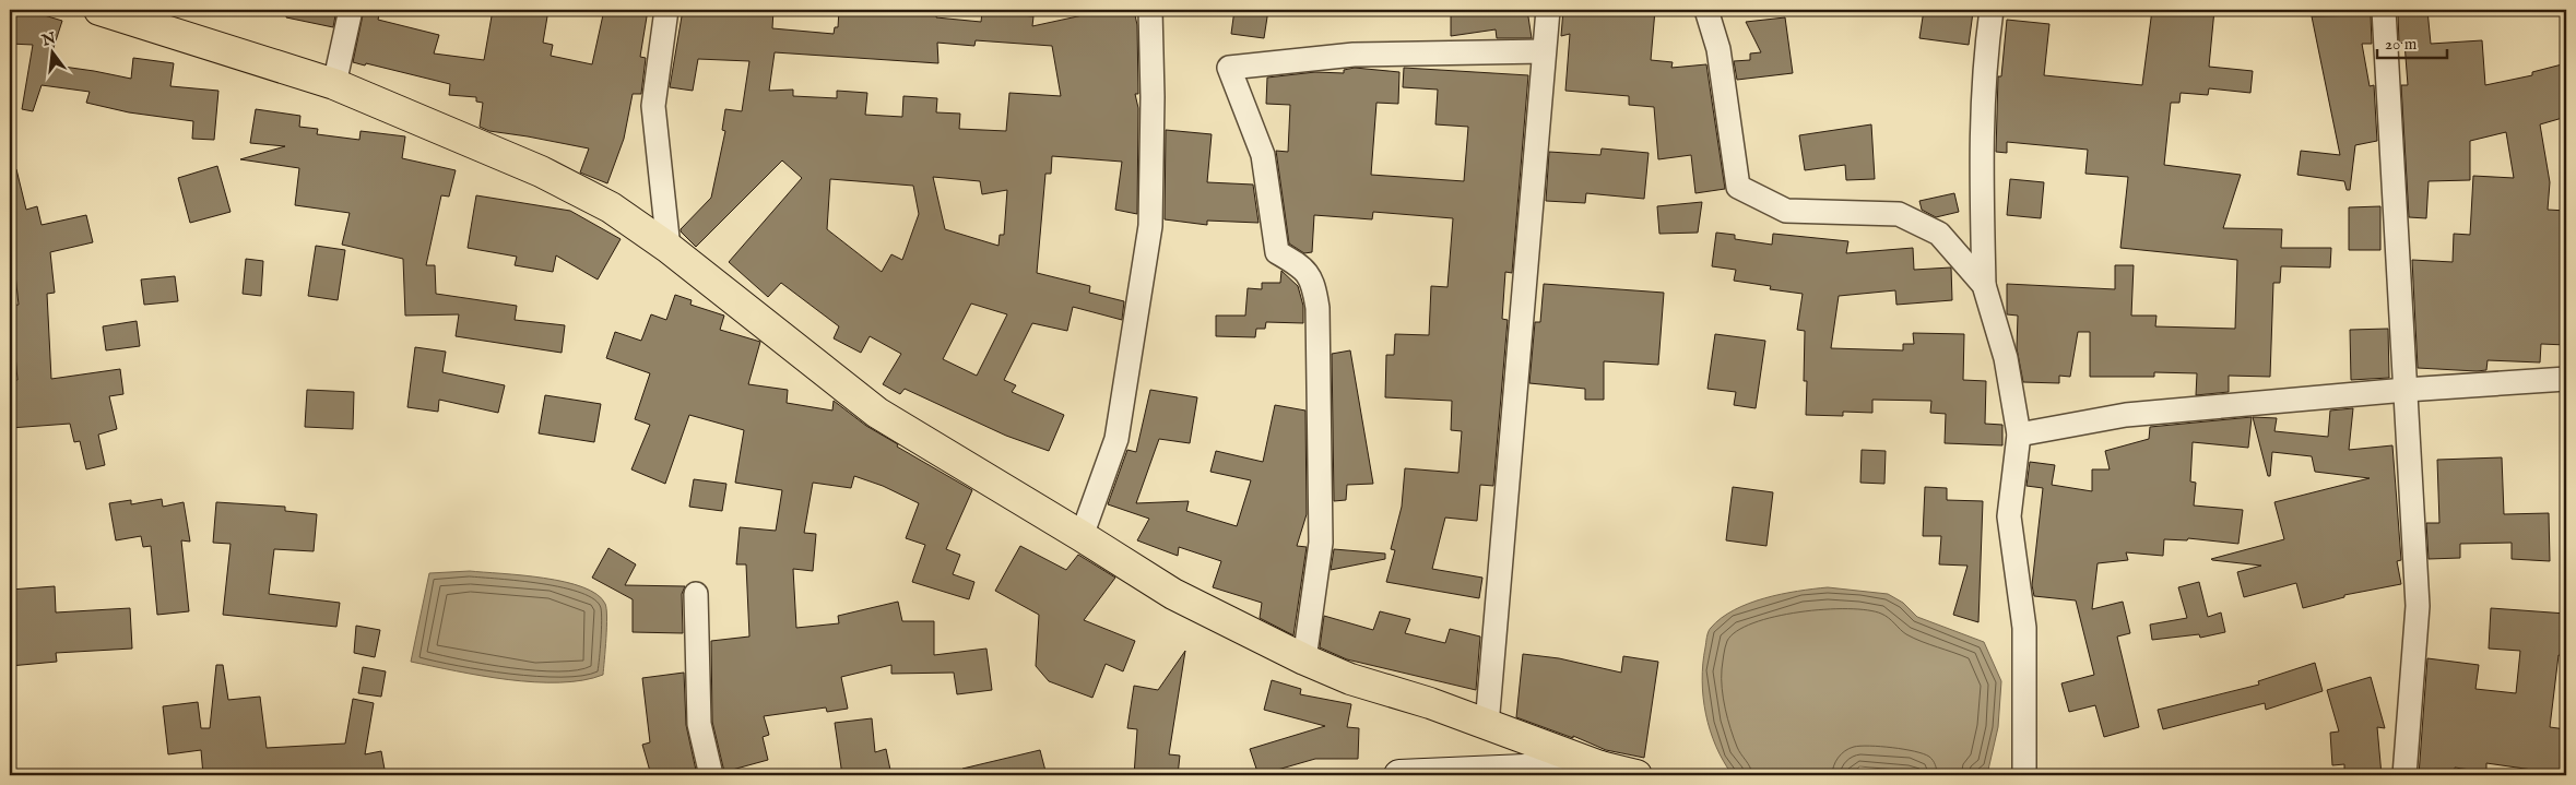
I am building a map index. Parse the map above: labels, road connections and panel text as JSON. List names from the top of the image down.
{
  "scale_bar": "20 m",
  "north": "top"
}
